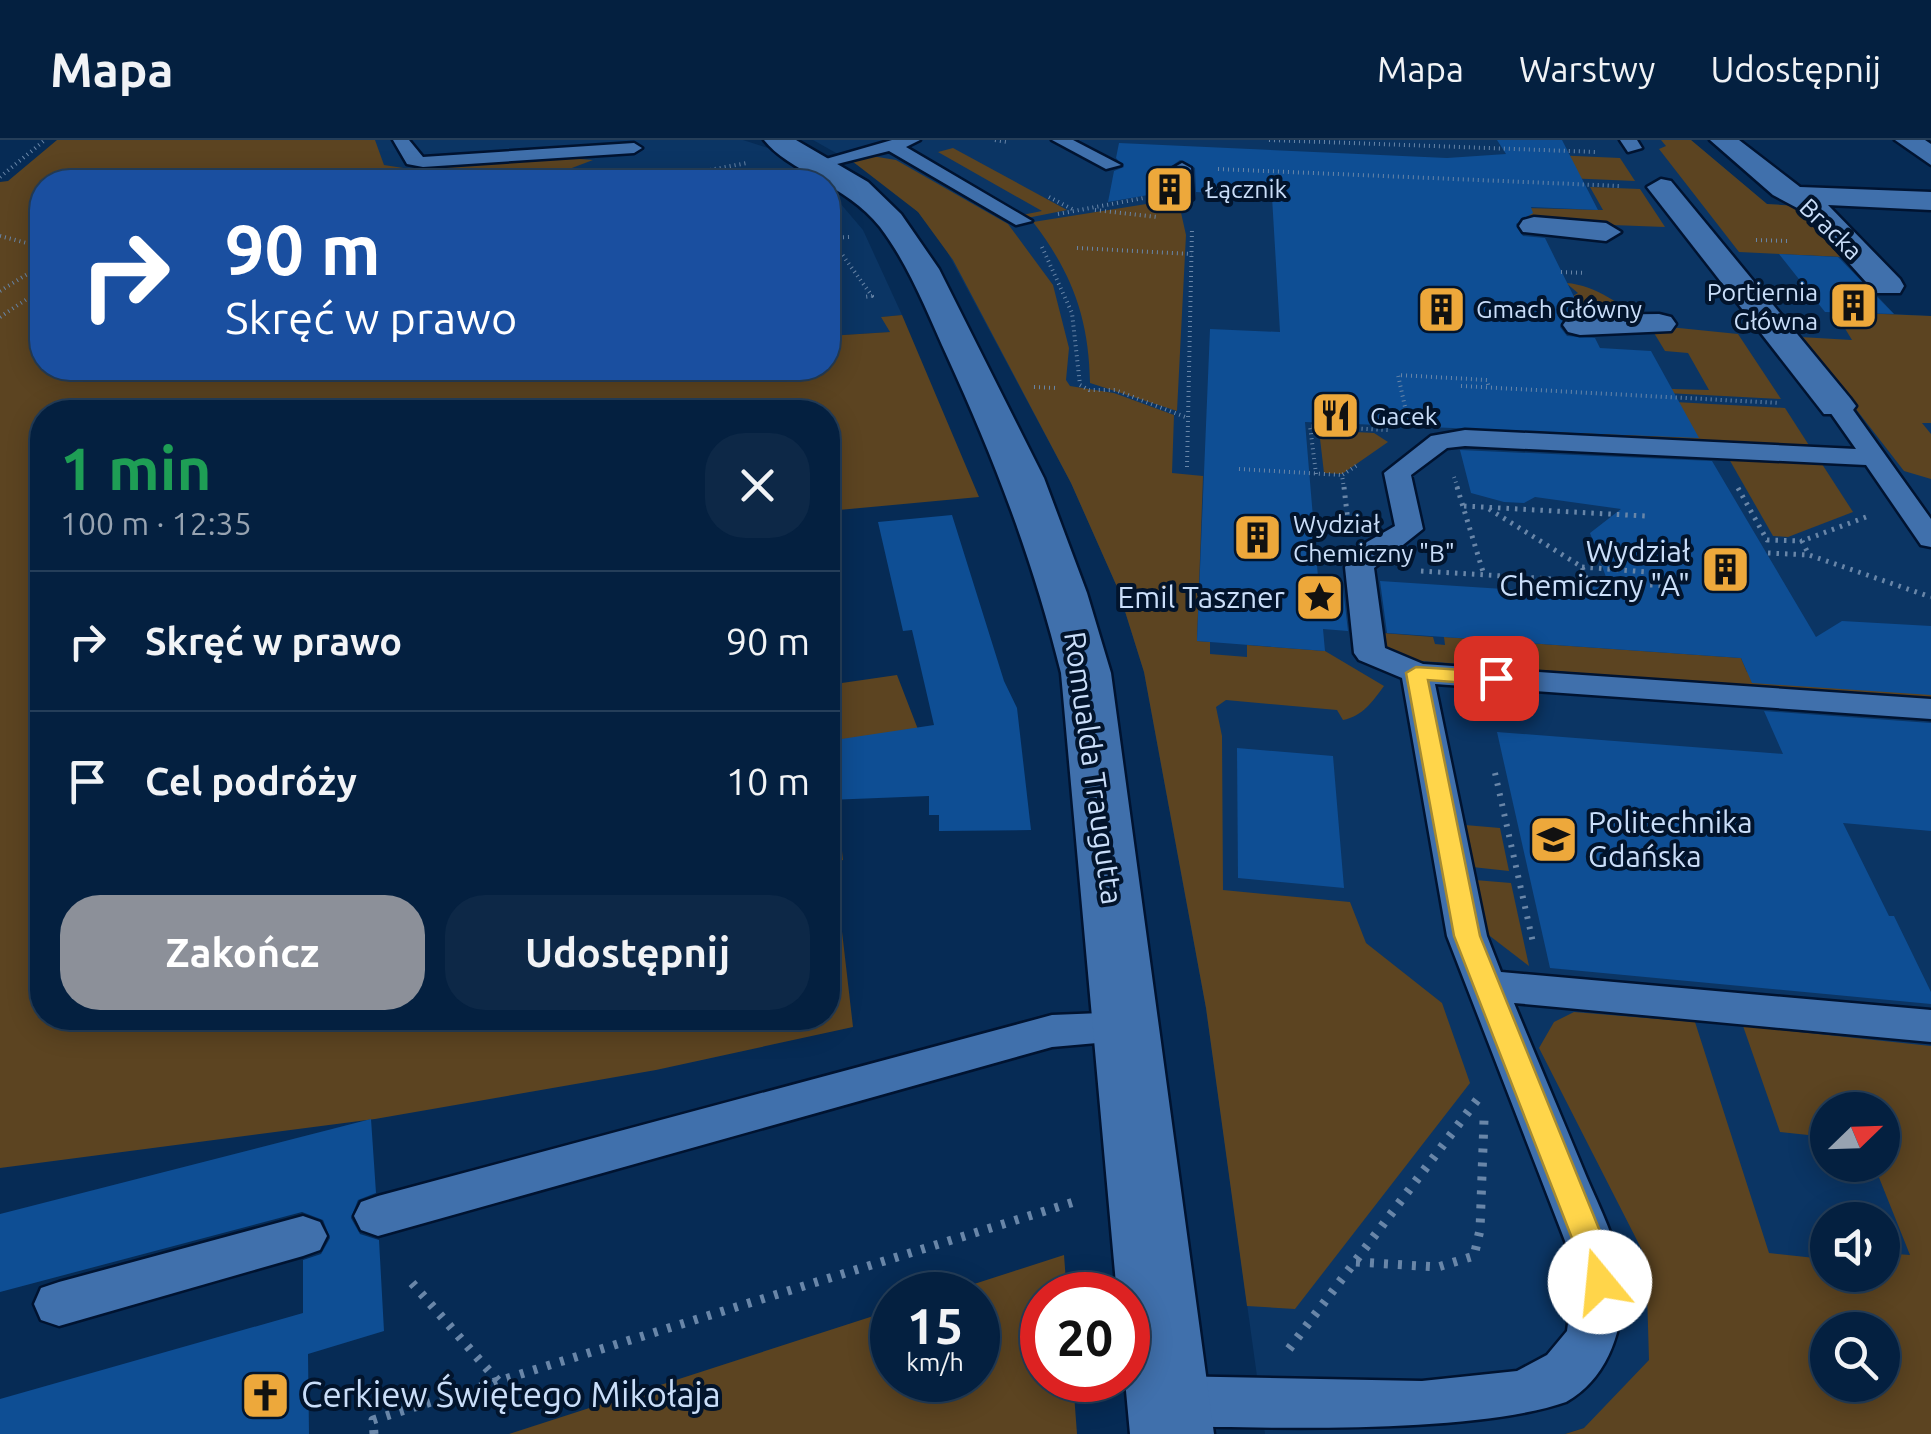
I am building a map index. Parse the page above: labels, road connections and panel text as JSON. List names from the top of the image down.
{
  "streets": {
    "street": ["Bracka", "Romualda Traugutta"]
  },
  "places": {
    "building": [
      "Łącznik",
      "Portiernia Główna",
      "Gmach Główny",
      "Wydział Chemiczny \"B\"",
      "Wydział Chemiczny \"A\""
    ],
    "restaurant": ["Gacek"],
    "place": ["Emil Taszner"],
    "school or university": ["Politechnika Gdańska"],
    "church": ["Cerkiew Świętego Mikołaja"]
  },
  "north": "top right",
  "page": {
    "header": "Mapa",
    "nav": ["Mapa", "Warstwy", "Udostępnij"],
    "turn": ["90 m", "Skręć w prawo"],
    "heading": ["1 min", "100 m · 12:35"],
    "list": [
      {
        "name": "Skręć w prawo",
        "value": "90 m"
      },
      {
        "name": "Cel podróży",
        "value": "10 m"
      }
    ],
    "buttons": ["Zakończ", "Udostępnij"],
    "speed": "15 km/h",
    "limit": "20"
  }
}
